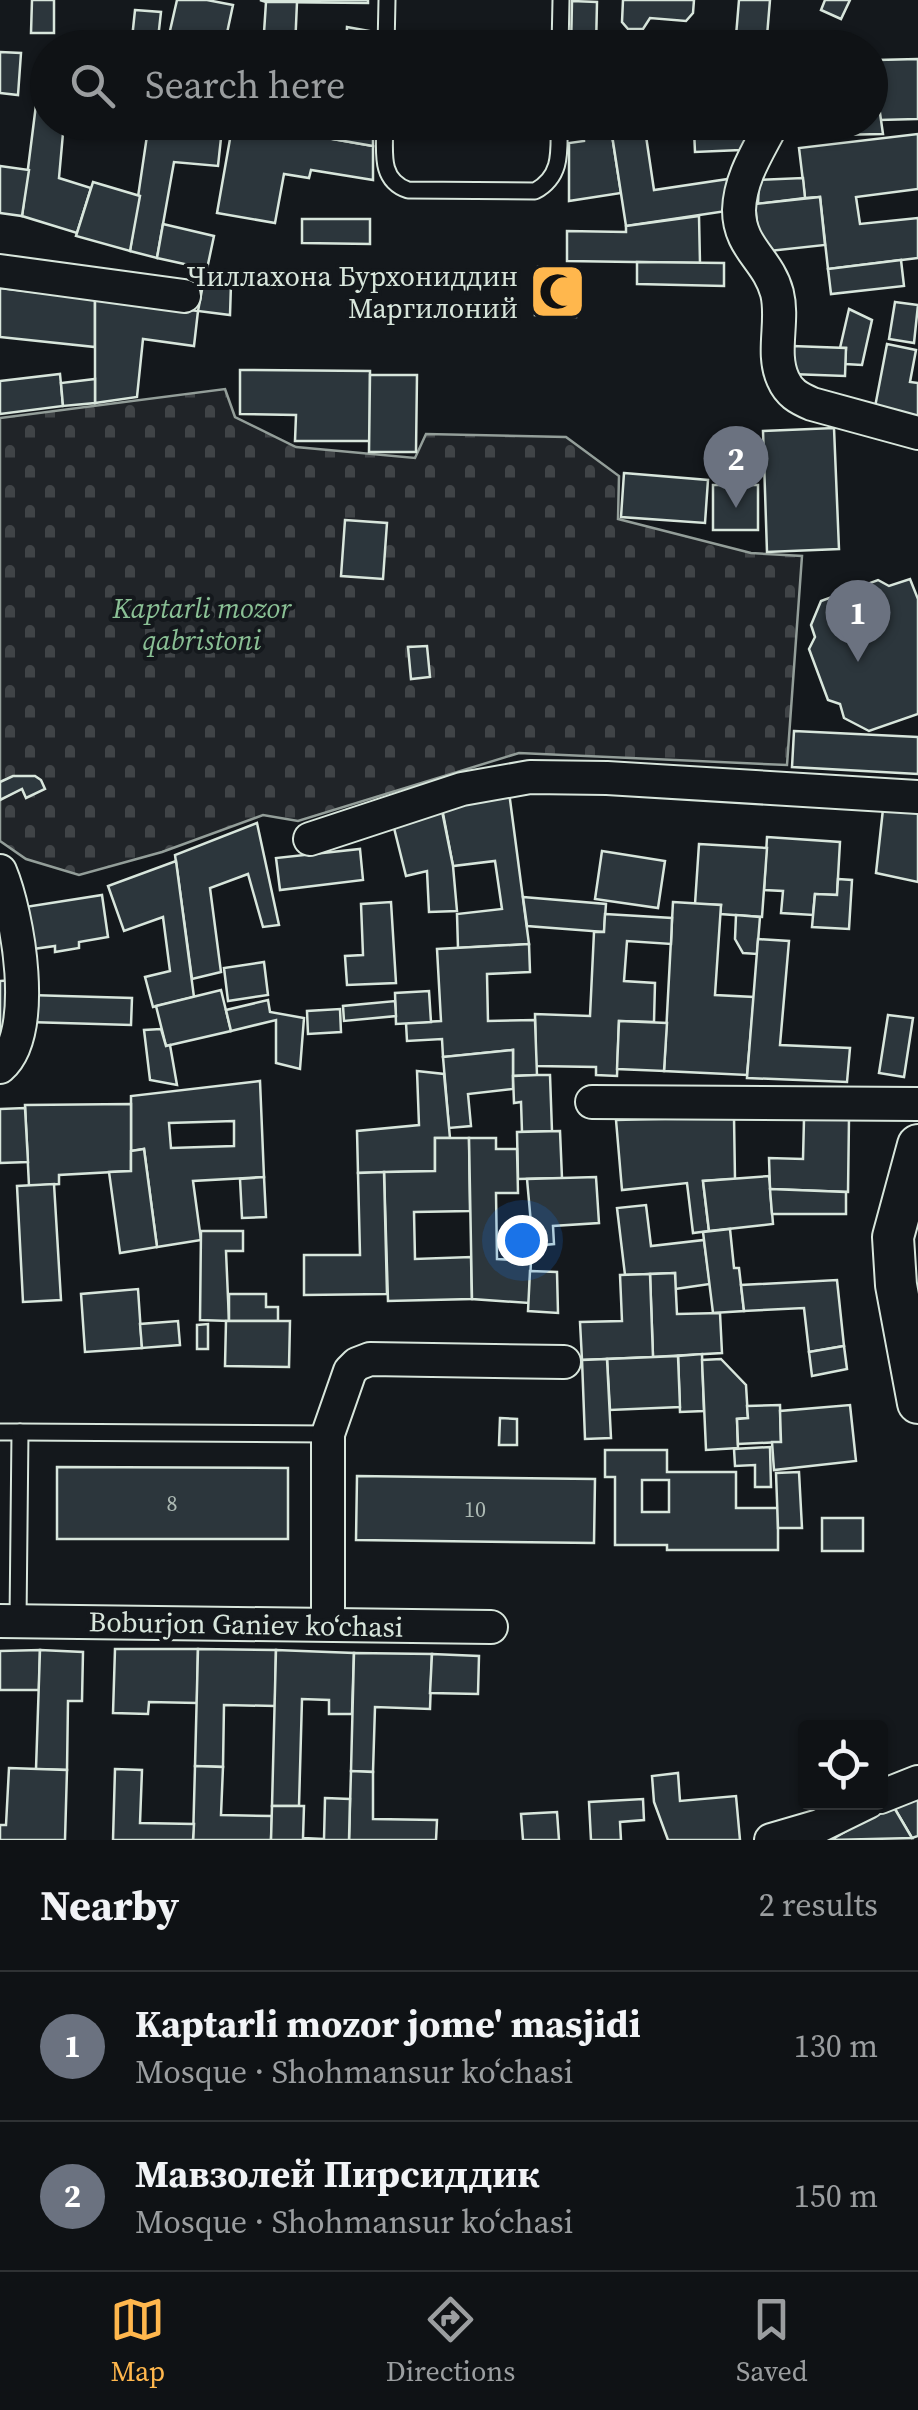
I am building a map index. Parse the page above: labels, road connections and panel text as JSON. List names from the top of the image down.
{
  "streets": {
    "street": ["Boburjon Ganiev koʻchasi"]
  },
  "parks": ["Kaptarli mozor qabristoni"],
  "places": {
    "mosque": ["Чиллахона Бурхониддин Маргилоний"]
  },
  "house_numbers": ["8", "10"],
  "page": {
    "search": "Search here",
    "pins": ["2", "1"],
    "heading": ["Nearby", "2 results"],
    "list": [
      {
        "mark": "1",
        "name": "Kaptarli mozor jome' masjidi",
        "note": "Mosque · Shohmansur koʻchasi",
        "value": "130 m"
      },
      {
        "mark": "2",
        "name": "Мавзолей Пирсиддик",
        "note": "Mosque · Shohmansur koʻchasi",
        "value": "150 m"
      }
    ],
    "nav": ["Map", "Directions", "Saved"]
  }
}
